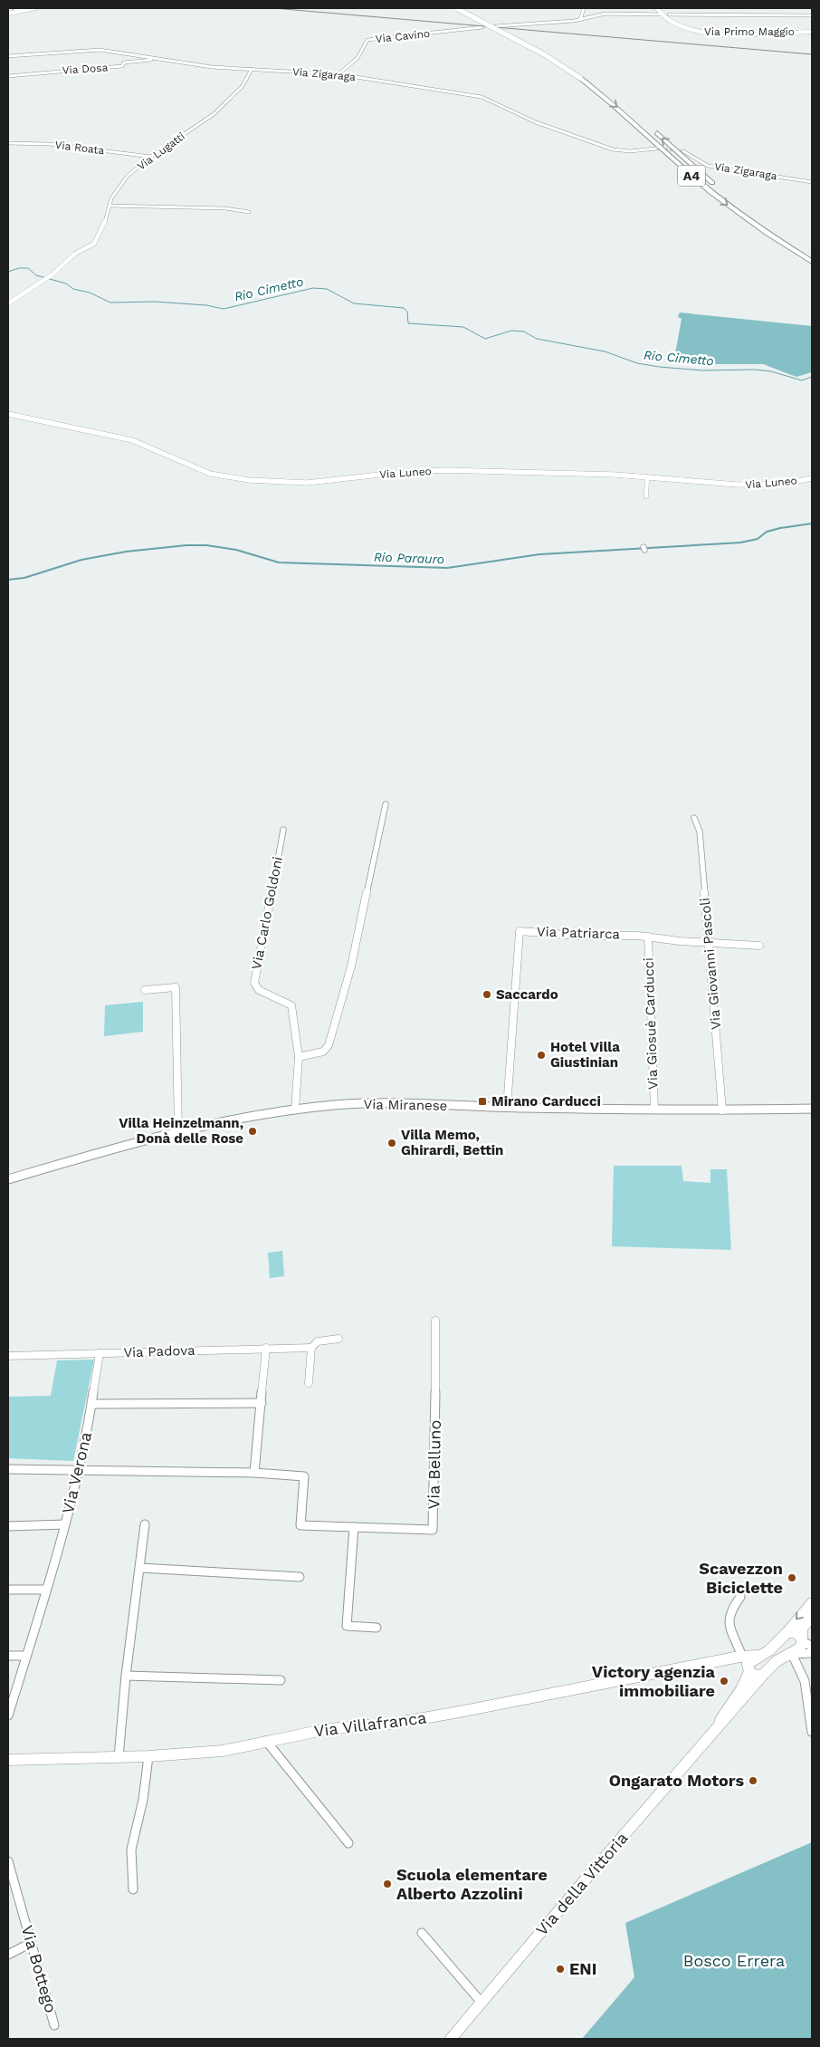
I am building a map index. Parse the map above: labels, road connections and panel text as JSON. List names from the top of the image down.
{
  "streets": {
    "highway": ["A4"],
    "street": [
      "Via Primo Maggio",
      "Via Cavino",
      "Via Dosa",
      "Via Zigaraga",
      "Via Roata",
      "Via Lugatti",
      "Via Luneo",
      "Via Carlo Goldoni",
      "Via Patriarca",
      "Via Giovanni Pascoli",
      "Via Giosuè Carducci",
      "Via Miranese",
      "Via Padova",
      "Via Belluno",
      "Via Verona",
      "Via Villafranca",
      "Via della Vittoria",
      "Via Bottego"
    ]
  },
  "crossings": [
    ["Via Cavino", "Via Zigaraga"],
    ["Via Dosa", "Via Zigaraga"],
    ["Via Zigaraga", "Via Lugatti"],
    ["Via Roata", "Via Lugatti"],
    ["Via Carlo Goldoni", "Via Miranese"],
    ["Via Patriarca", "Via Giovanni Pascoli"],
    ["Via Patriarca", "Via Giosuè Carducci"],
    ["Via Patriarca", "Via Miranese"],
    ["Via Giovanni Pascoli", "Via Miranese"],
    ["Via Giosuè Carducci", "Via Miranese"],
    ["Via Padova", "Via Verona"],
    ["Via Belluno", "Via Verona"],
    ["Via Villafranca", "Via della Vittoria"]
  ],
  "water": ["Rio Cimetto", "Rio Parauro"],
  "parks": ["Bosco Errera"],
  "places": {
    "other": [
      "Saccardo",
      "Hotel Villa Giustinian",
      "Villa Heinzelmann, Donà delle Rose",
      "Villa Memo, Ghirardi, Bettin",
      "Scavezzon Biciclette",
      "Victory agenzia immobiliare",
      "Ongarato Motors",
      "Scuola elementare Alberto Azzolini",
      "ENI"
    ],
    "transit": ["Mirano Carducci"]
  }
}
